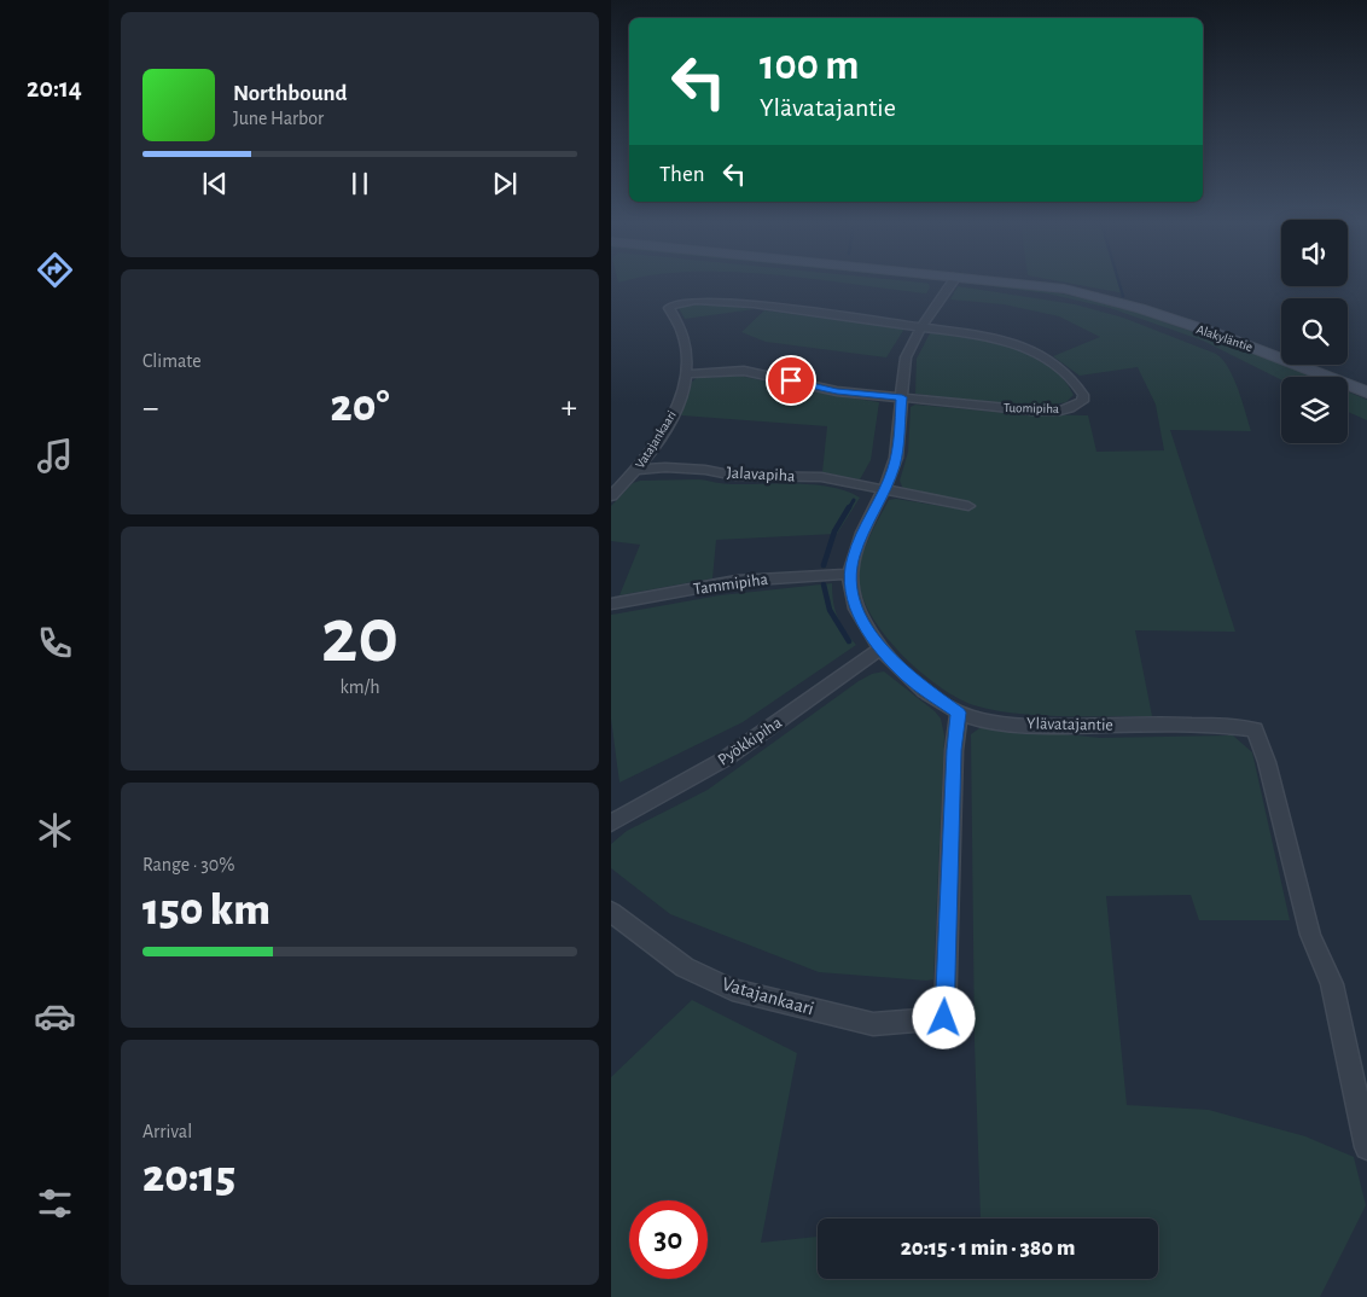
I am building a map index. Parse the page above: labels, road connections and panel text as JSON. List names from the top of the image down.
{
  "streets": {
    "street": [
      "Alakyläntie",
      "Tuomipiha",
      "Vatajankaari",
      "Jalavapiha",
      "Tammipiha",
      "Ylävatajantie",
      "Pyökkipiha"
    ]
  },
  "crossings": [
    ["Tuomipiha", "Vatajankaari"],
    ["Tuomipiha", "Ylävatajantie"],
    ["Vatajankaari", "Jalavapiha"],
    ["Vatajankaari", "Ylävatajantie"],
    ["Jalavapiha", "Ylävatajantie"],
    ["Tammipiha", "Ylävatajantie"],
    ["Ylävatajantie", "Pyökkipiha"]
  ],
  "page": {
    "tabs": "20:14",
    "turn": ["100 m", "Ylävatajantie"],
    "song": ["Northbound", "June Harbor"],
    "then": "Then",
    "tile": [
      "Climate",
      ["20", "km/h"],
      ["Range · 30%", "150 km"],
      ["Arrival", "20:15"]
    ],
    "heat": ["−", "20°", "+"],
    "limit": "30",
    "trip": "20:15 · 1 min · 380 m"
  }
}
